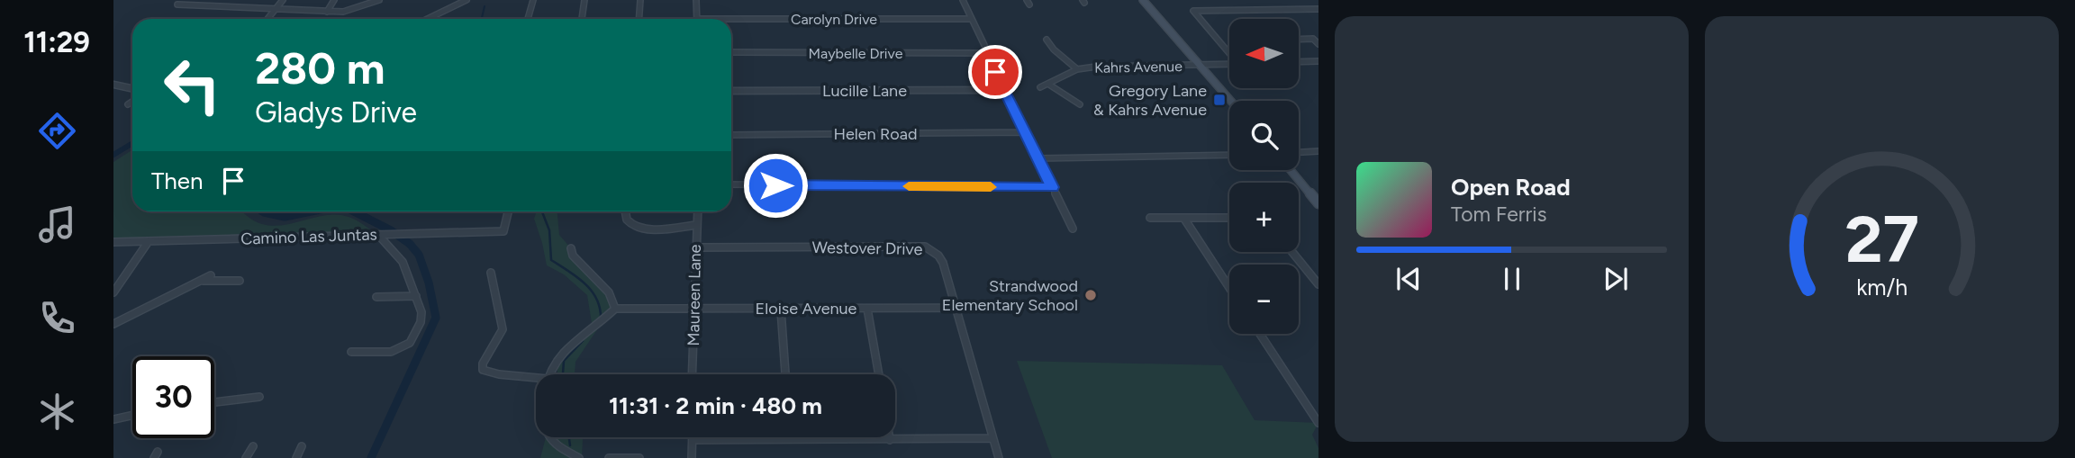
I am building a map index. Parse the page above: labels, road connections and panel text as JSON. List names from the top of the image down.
{
  "streets": {
    "street": [
      "Carolyn Drive",
      "Maybelle Drive",
      "Kahrs Avenue",
      "Lucille Lane",
      "Helen Road",
      "Camino Las Juntas",
      "Westover Drive",
      "Maureen Lane",
      "Eloise Avenue"
    ]
  },
  "crossings": [
    ["Westover Drive", "Maureen Lane"],
    ["Westover Drive", "Eloise Avenue"],
    ["Maureen Lane", "Eloise Avenue"]
  ],
  "places": {
    "transit": ["Gregory Lane & Kahrs Avenue"],
    "other": ["Strandwood Elementary School"]
  },
  "north": "left",
  "page": {
    "tabs": "11:29",
    "map_buttons": ["+", "−"],
    "turn": ["280 m", "Gladys Drive"],
    "then": "Then",
    "song": ["Open Road", "Tom Ferris"],
    "limit": "30",
    "trip": "11:31 · 2 min · 480 m",
    "gauge": ["27", "km/h"]
  }
}
